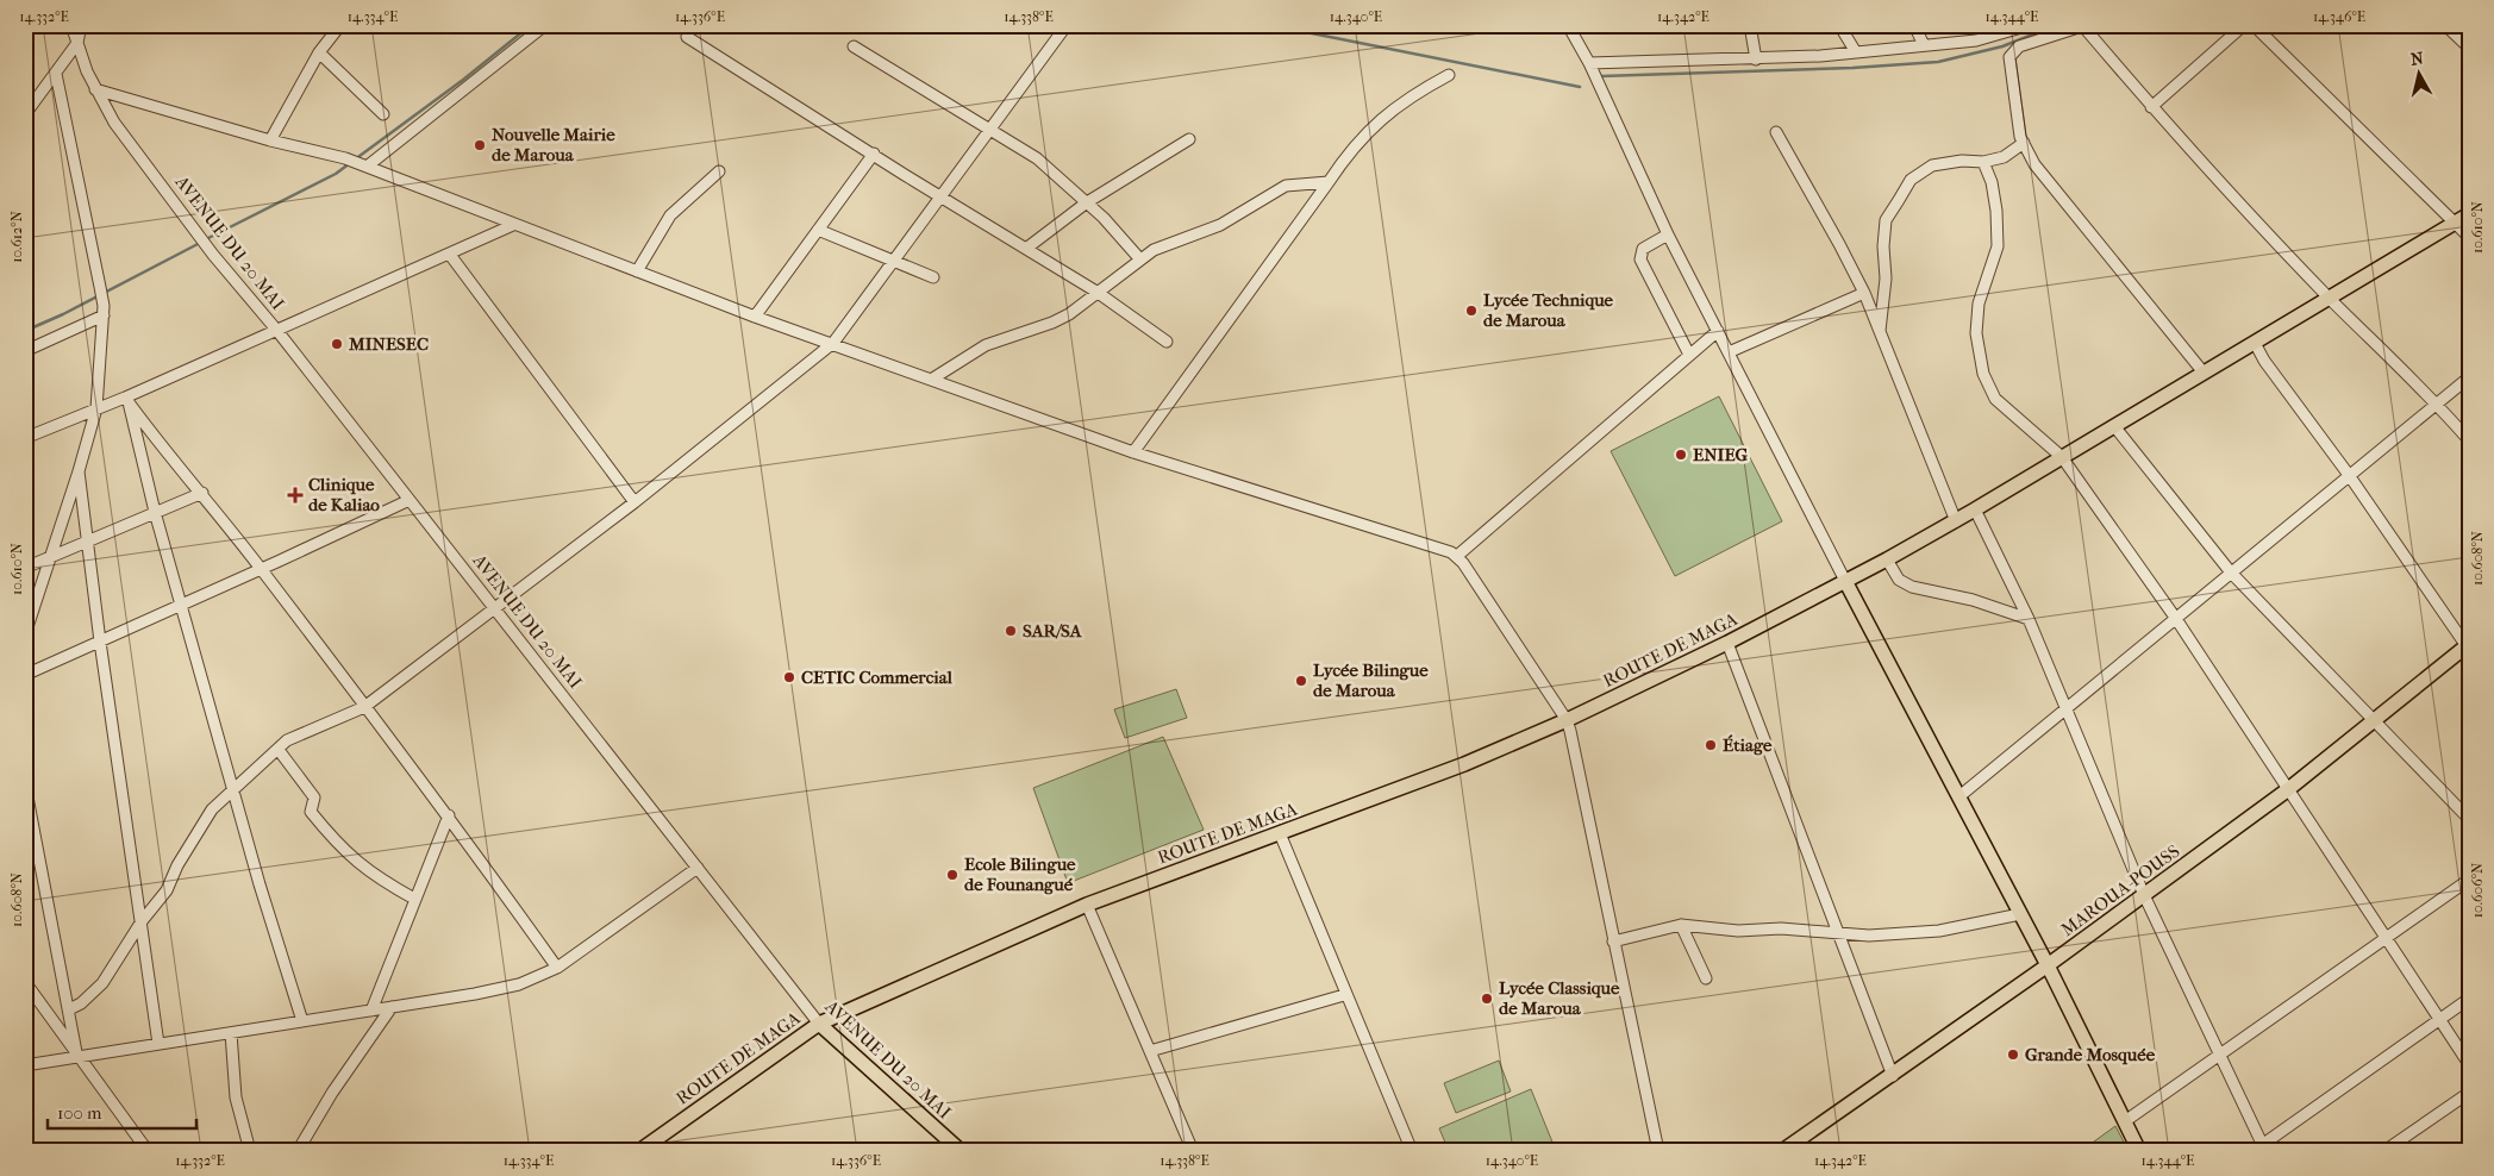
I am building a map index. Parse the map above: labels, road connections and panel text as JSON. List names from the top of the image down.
{
  "streets": {
    "main road": ["AVENUE DU 20 MAI", "ROUTE DE MAGA", "MAROUA-POUSS"]
  },
  "crossings": [
    ["AVENUE DU 20 MAI", "ROUTE DE MAGA"]
  ],
  "places": {
    "other": [
      "Nouvelle Mairie de Maroua",
      "Lycée Technique de Maroua",
      "MINESEC",
      "ENIEG",
      "SAR/SA",
      "CETIC Commercial",
      "Lycée Bilingue de Maroua",
      "Étiage",
      "Ecole Bilingue de Founangué",
      "Lycée Classique de Maroua",
      "Grande Mosquée"
    ],
    "health": ["Clinique de Kaliao"]
  },
  "scale_bar": "100 m",
  "north": "top",
  "coordinates": [
    "14.332°E",
    "14.334°E",
    "14.336°E",
    "14.338°E",
    "14.340°E",
    "14.342°E",
    "14.344°E",
    "14.346°E",
    "10.610°N",
    "10.612°N",
    "10.608°N",
    "10.606°N"
  ]
}
